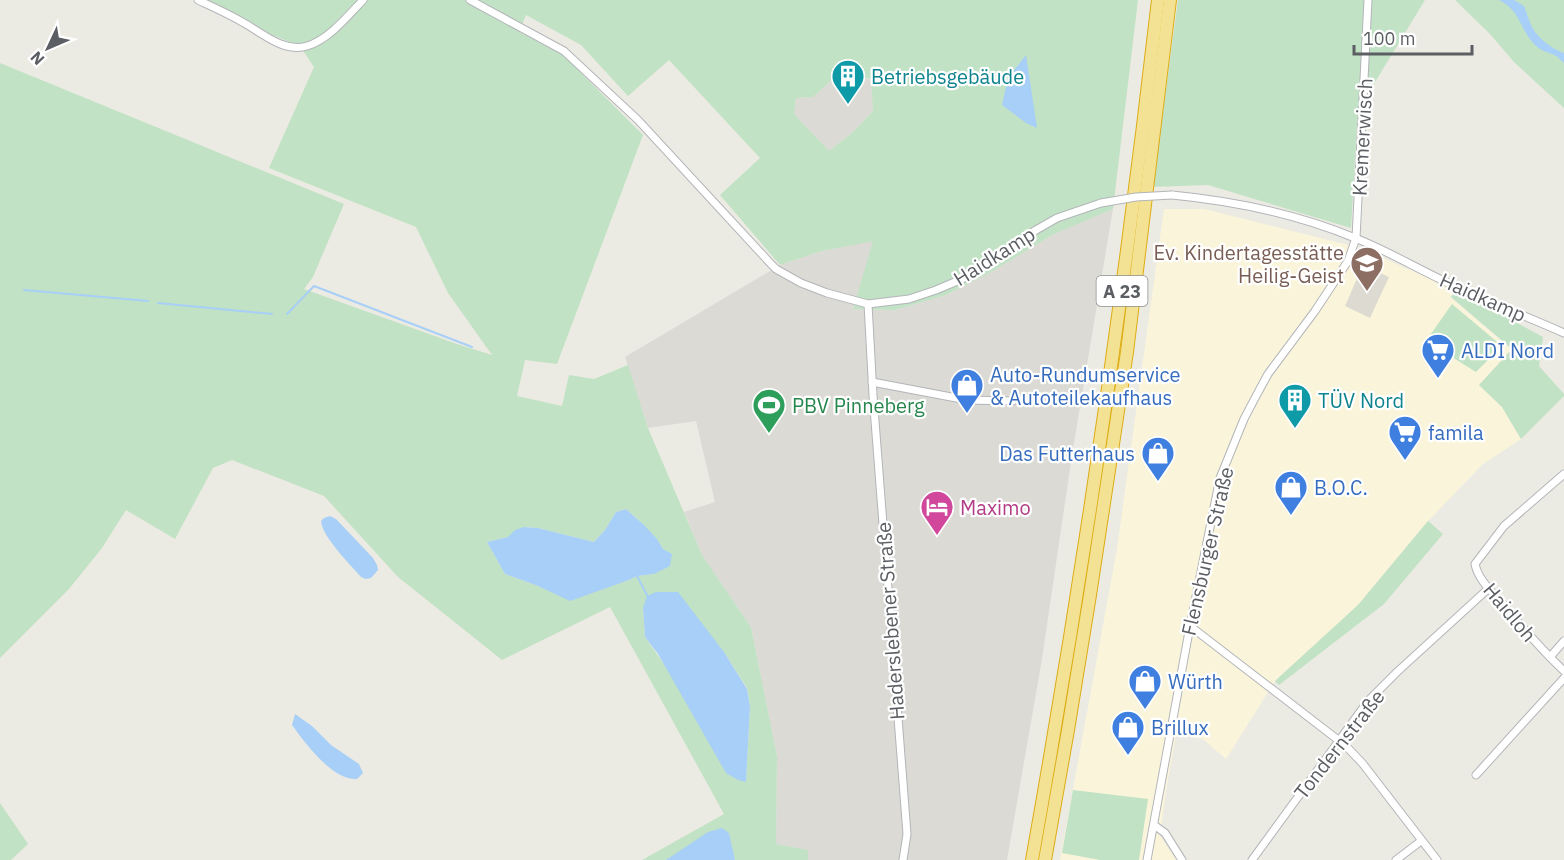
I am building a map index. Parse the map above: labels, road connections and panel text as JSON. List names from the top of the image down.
{
  "streets": {
    "highway": ["A 23"],
    "street": [
      "Kremerwisch",
      "Haidkamp",
      "Flensburger Straße",
      "Haidloh",
      "Haderslebener Straße",
      "Tondernstraße"
    ]
  },
  "crossings": [
    ["Kremerwisch", "Haidkamp"],
    ["Kremerwisch", "Flensburger Straße"],
    ["Haidkamp", "Flensburger Straße"],
    ["Haidkamp", "Haderslebener Straße"],
    ["Haidloh", "Tondernstraße"]
  ],
  "places": {
    "building": ["Betriebsgebäude", "TÜV Nord"],
    "school or university": ["Ev. Kindertagesstätte Heilig-Geist"],
    "supermarket": ["ALDI Nord", "famila"],
    "shop": [
      "Auto-Rundumservice & Autoteilekaufhaus",
      "Das Futterhaus",
      "B.O.C.",
      "Würth",
      "Brillux"
    ],
    "sports": ["PBV Pinneberg"],
    "hotel": ["Maximo"]
  },
  "scale_bar": "100 m",
  "north": "bottom left"
}
